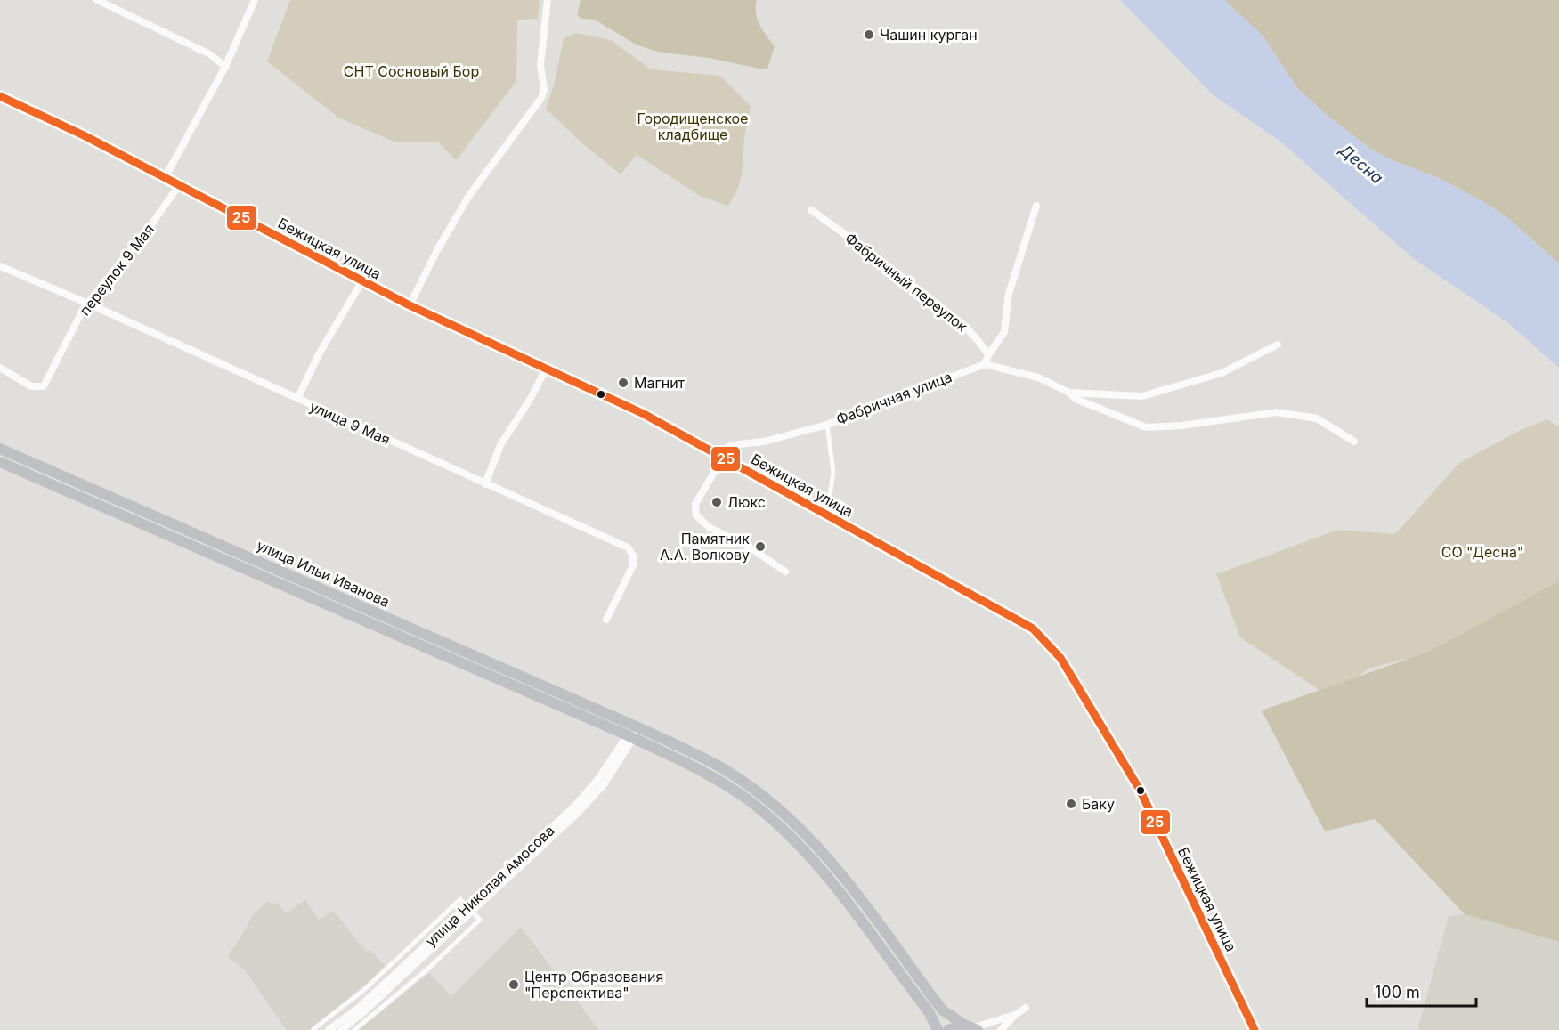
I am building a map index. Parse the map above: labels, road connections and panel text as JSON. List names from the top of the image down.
{
  "streets": {
    "main road": ["Бежицкая улица", "улица Ильи Иванова"],
    "street": [
      "переулок 9 Мая",
      "Фабричный переулок",
      "Фабричная улица",
      "улица 9 Мая",
      "улица Николая Амосова"
    ]
  },
  "crossings": [
    ["Бежицкая улица", "переулок 9 Мая"],
    ["Бежицкая улица", "Фабричная улица"],
    ["переулок 9 Мая", "улица 9 Мая"],
    ["улица Ильи Иванова", "улица Николая Амосова"]
  ],
  "water": ["Десна"],
  "parks": ["СНТ Сосновый Бор", "Городищенское кладбище", "СО \"Десна\""],
  "places": [
    "Чашин курган",
    "Магнит",
    "Люкс",
    "Памятник А.А. Волкову",
    "Баку",
    "Центр Образования \"Перспектива\""
  ],
  "lines": ["transit line 25"],
  "scale_bar": "100 m"
}
